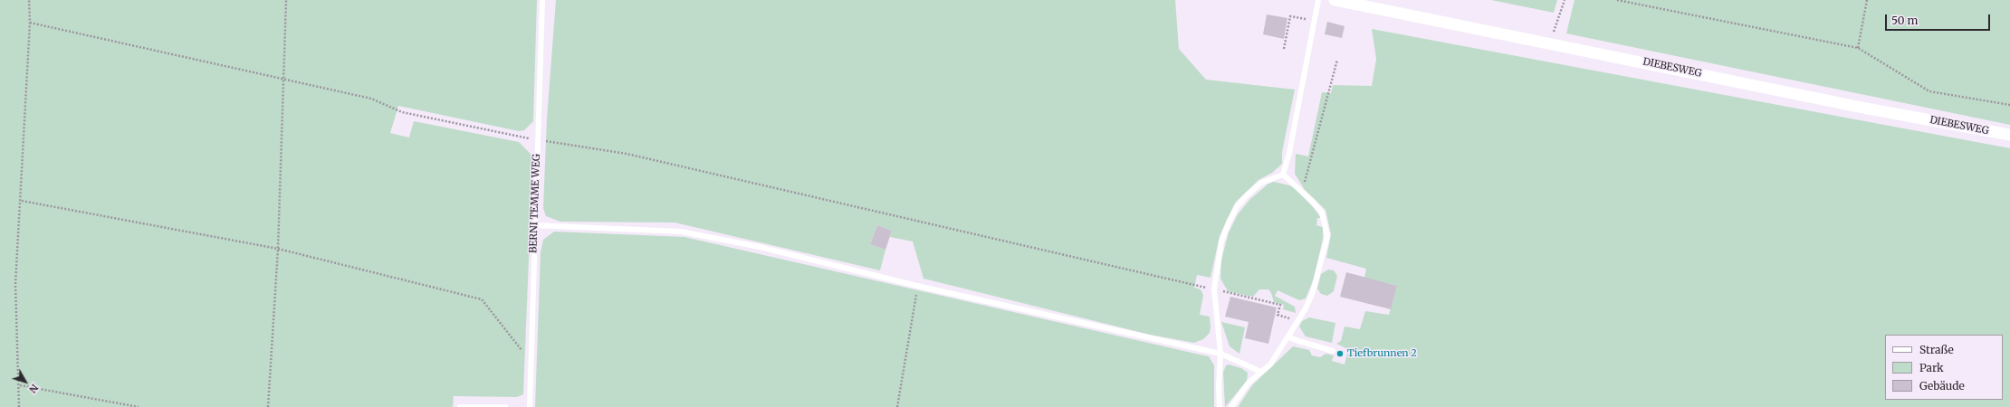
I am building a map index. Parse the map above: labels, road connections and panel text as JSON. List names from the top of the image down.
{
  "streets": {
    "street": ["DIEBESWEG"],
    "lane": ["BERNI TEMME WEG"]
  },
  "places": ["Tiefbrunnen 2"],
  "legend": ["Straße", "Park", "Gebäude"],
  "scale_bar": "50 m",
  "north": "bottom right"
}
